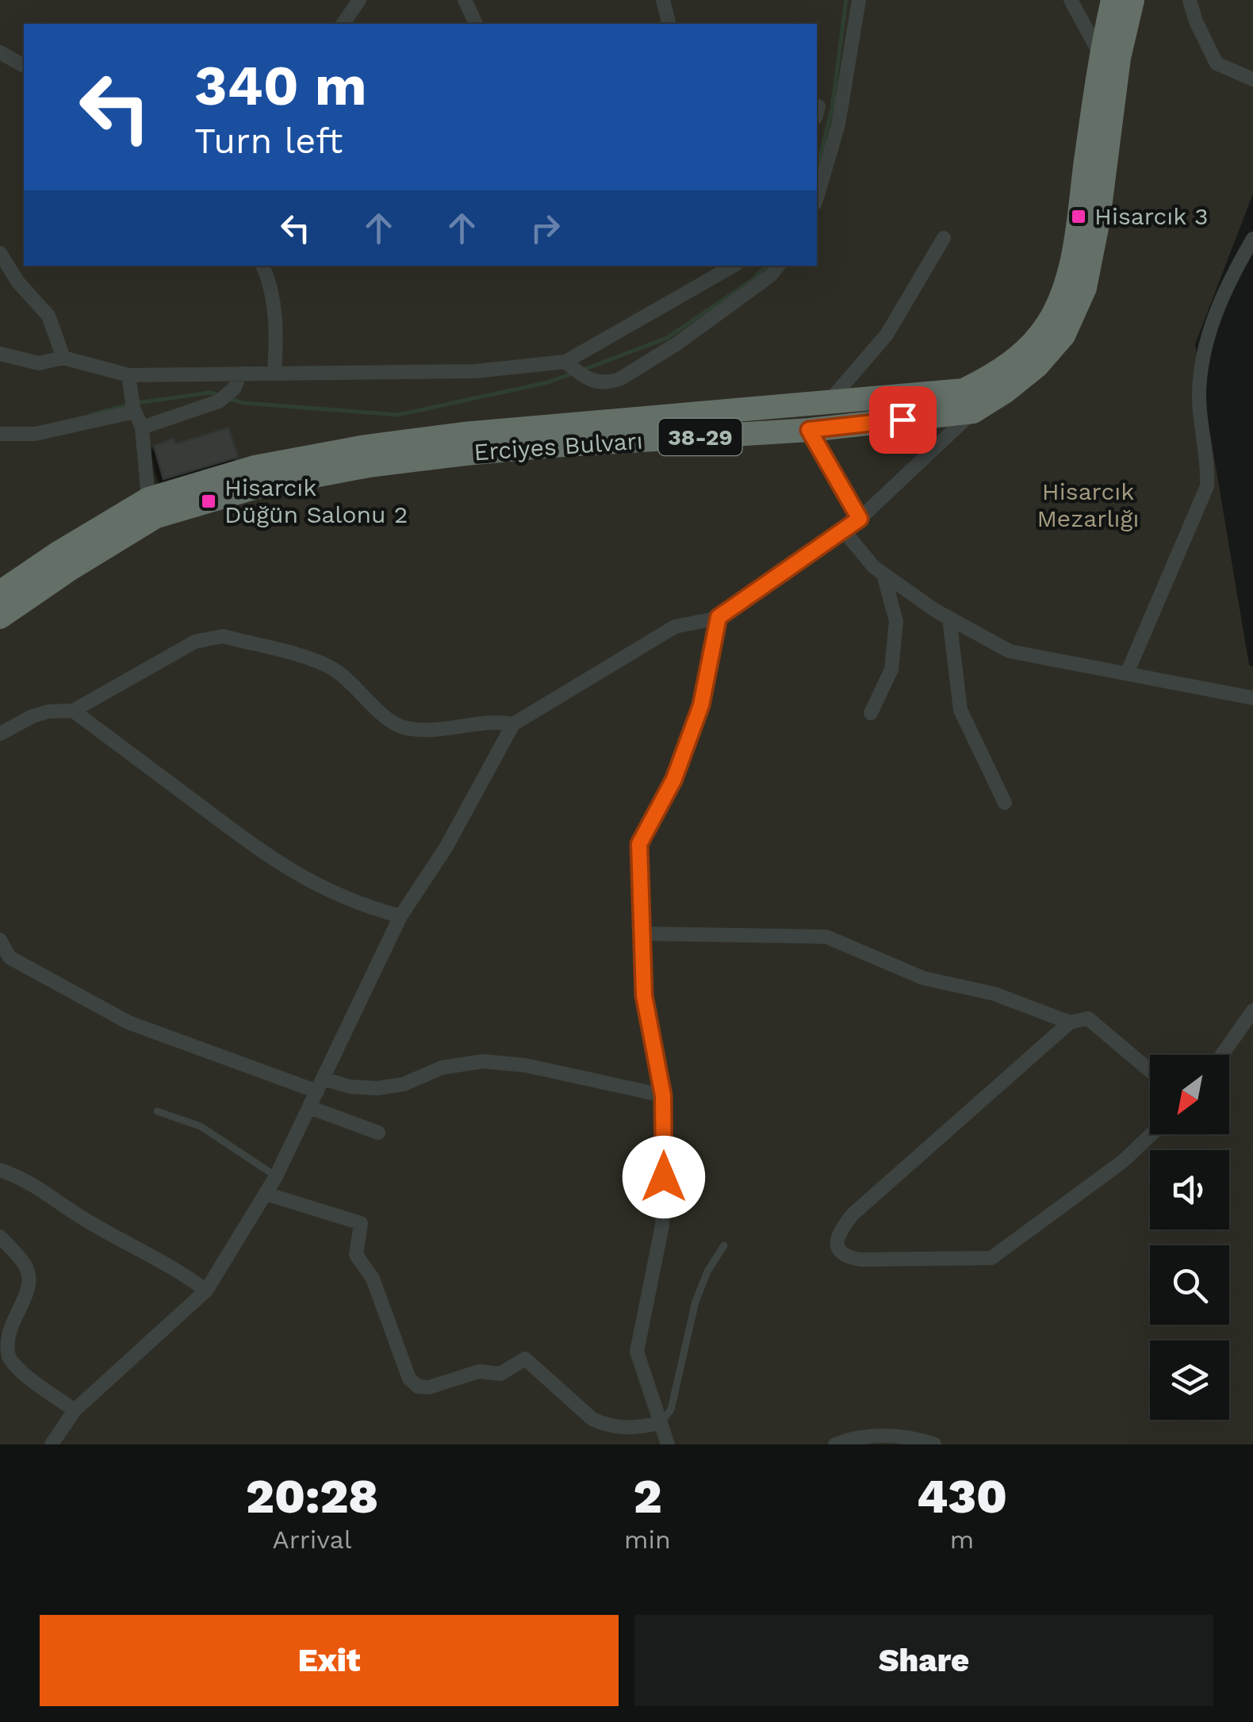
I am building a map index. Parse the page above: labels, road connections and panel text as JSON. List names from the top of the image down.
{
  "streets": {
    "highway": ["38-29", "Erciyes Bulvarı"]
  },
  "parks": ["Hisarcık Mezarlığı"],
  "places": {
    "transit": ["Hisarcık 3", "Hisarcık Düğün Salonu 2"]
  },
  "north": "bottom left",
  "page": {
    "turn": ["340 m", "Turn left"],
    "eta": [
      "20:28",
      "Arrival",
      "2",
      "min",
      "430",
      "m"
    ],
    "buttons": ["Exit", "Share"]
  }
}
